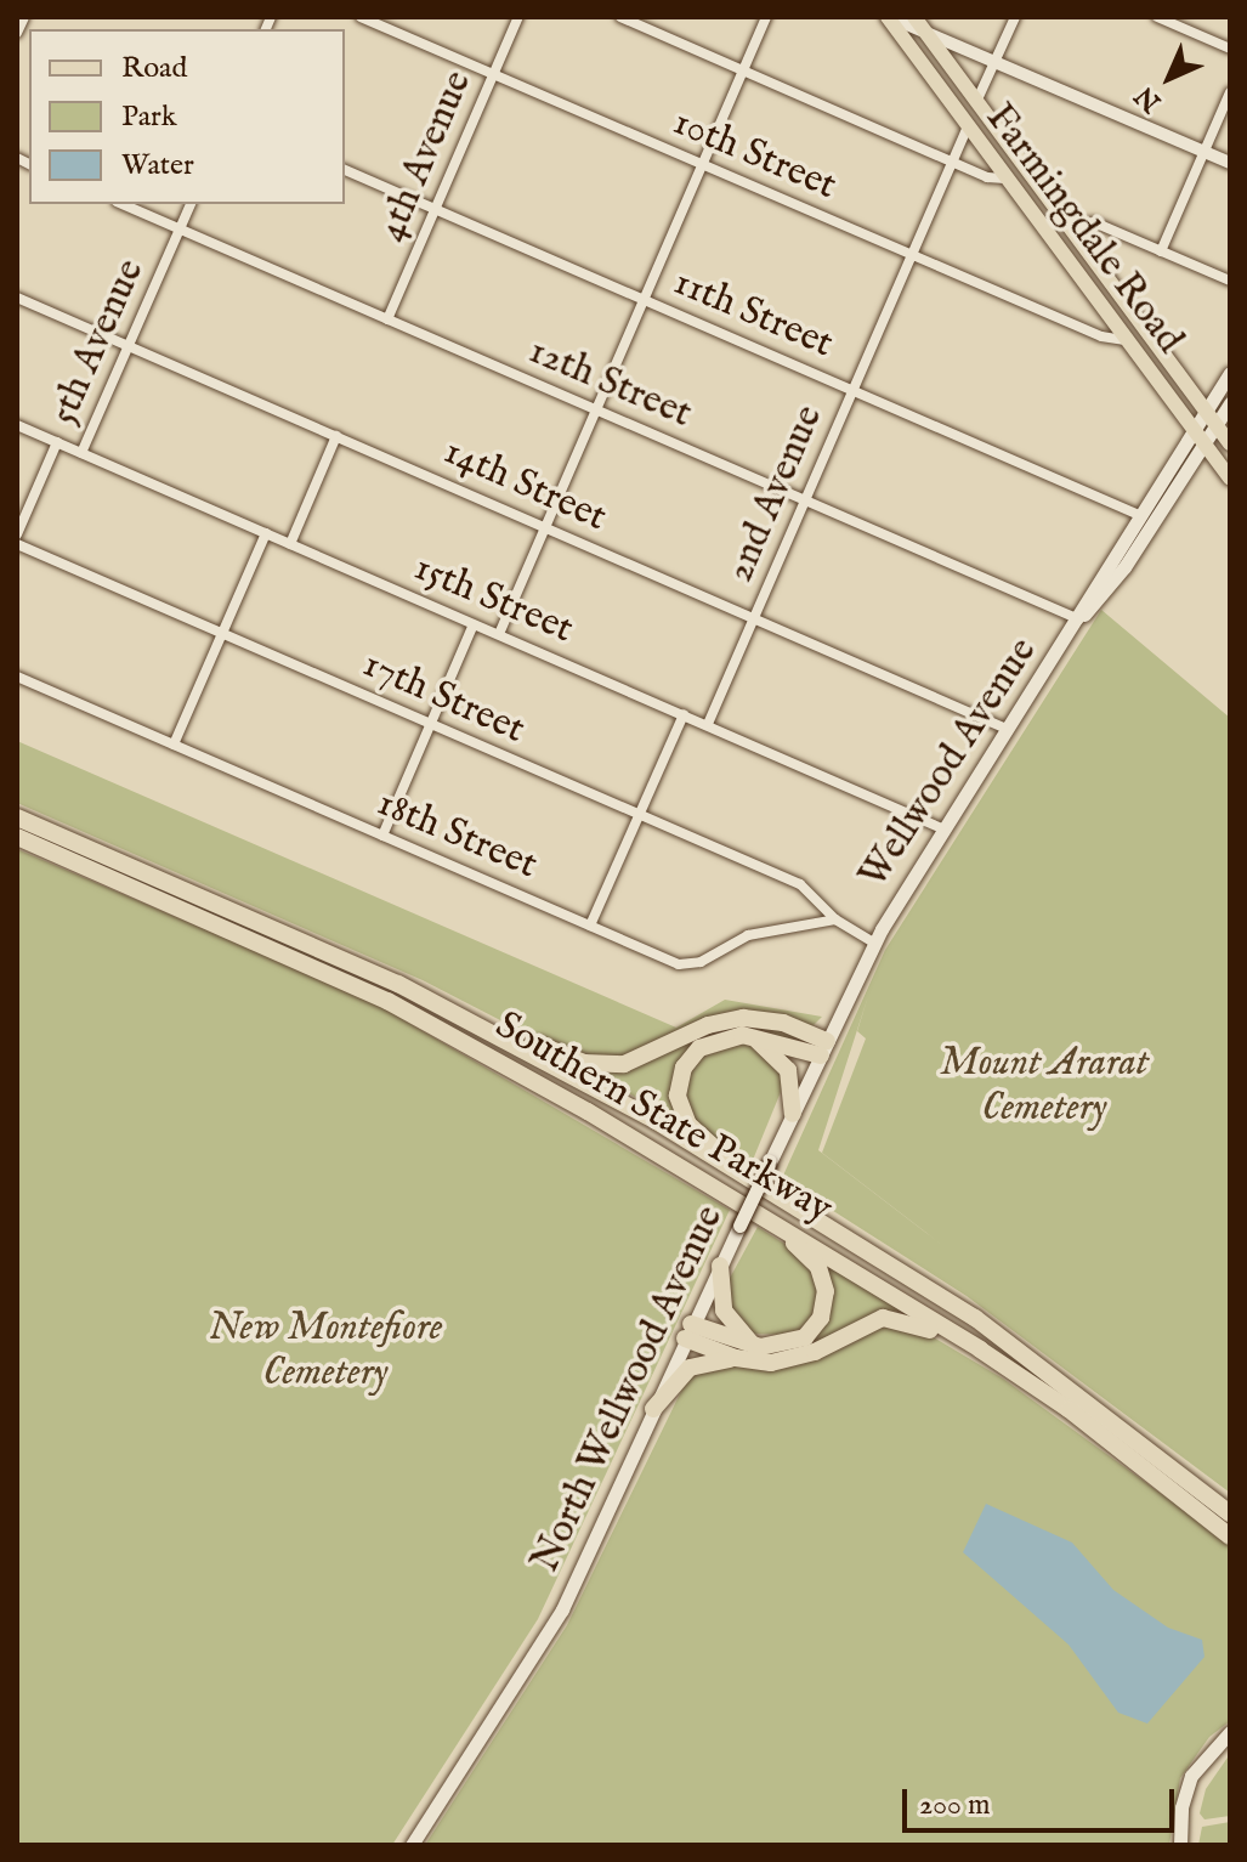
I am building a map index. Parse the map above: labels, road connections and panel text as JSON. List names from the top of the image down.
{
  "streets": {
    "highway": ["Southern State Parkway"],
    "main road": ["Farmingdale Road", "Wellwood Avenue", "North Wellwood Avenue"],
    "street": [
      "10th Street",
      "4th Avenue",
      "11th Street",
      "5th Avenue",
      "12th Street",
      "14th Street",
      "2nd Avenue",
      "15th Street",
      "17th Street",
      "18th Street"
    ]
  },
  "crossings": [
    ["10th Street", "4th Avenue"],
    ["10th Street", "Farmingdale Road"],
    ["10th Street", "2nd Avenue"],
    ["4th Avenue", "11th Street"],
    ["4th Avenue", "12th Street"],
    ["Farmingdale Road", "2nd Avenue"],
    ["11th Street", "2nd Avenue"],
    ["5th Avenue", "12th Street"],
    ["5th Avenue", "14th Street"],
    ["5th Avenue", "15th Street"],
    ["12th Street", "2nd Avenue"],
    ["12th Street", "Wellwood Avenue"],
    ["14th Street", "2nd Avenue"],
    ["14th Street", "Wellwood Avenue"],
    ["2nd Avenue", "15th Street"],
    ["15th Street", "Wellwood Avenue"],
    ["17th Street", "18th Street"],
    ["Wellwood Avenue", "North Wellwood Avenue"],
    ["Southern State Parkway", "North Wellwood Avenue"]
  ],
  "parks": ["Mount Ararat Cemetery", "New Montefiore Cemetery"],
  "legend": ["Road", "Park", "Water"],
  "scale_bar": "200 m",
  "north": "bottom left"
}
